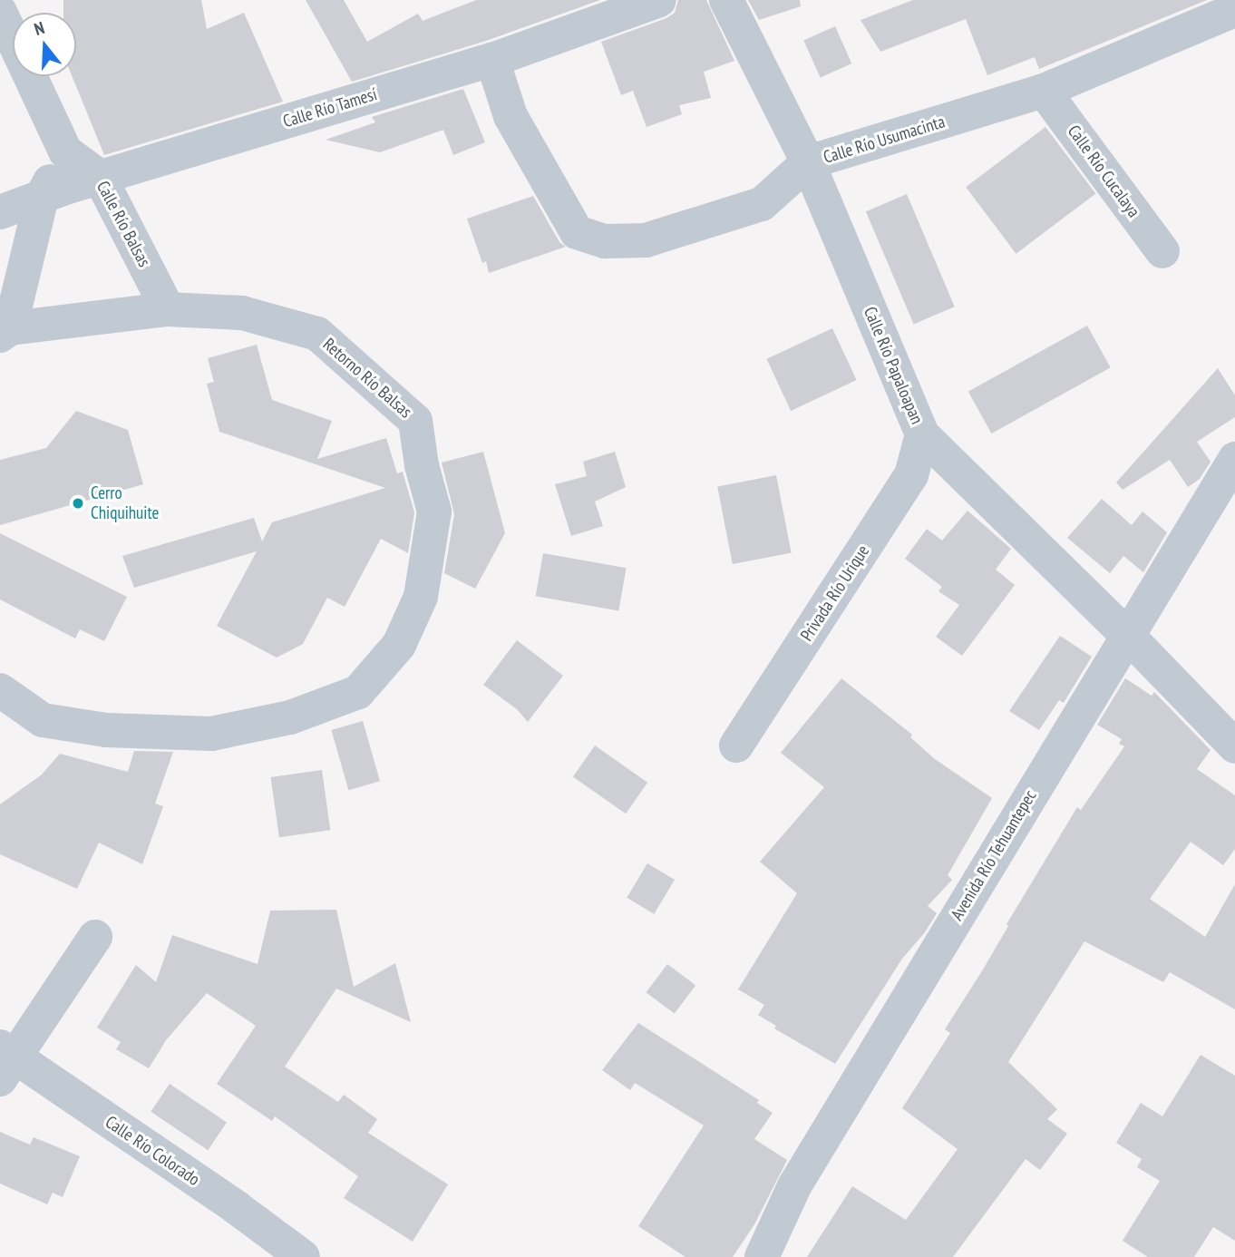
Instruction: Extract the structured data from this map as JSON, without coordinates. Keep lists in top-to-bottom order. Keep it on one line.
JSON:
{"streets":{"street":["Calle Río Tamesí","Calle Río Usumacinta","Calle Río Cucalaya","Calle Río Balsas","Calle Río Papaloapan","Retorno Río Balsas","Privada Río Urique","Avenida Río Tehuantepec","Calle Río Colorado"]},"crossings":[["Calle Río Tamesí","Calle Río Usumacinta"],["Calle Río Tamesí","Calle Río Balsas"],["Calle Río Usumacinta","Calle Río Cucalaya"],["Calle Río Usumacinta","Calle Río Papaloapan"],["Calle Río Balsas","Retorno Río Balsas"],["Calle Río Papaloapan","Privada Río Urique"],["Calle Río Papaloapan","Avenida Río Tehuantepec"]],"places":["Cerro Chiquihuite"],"north":"top"}
